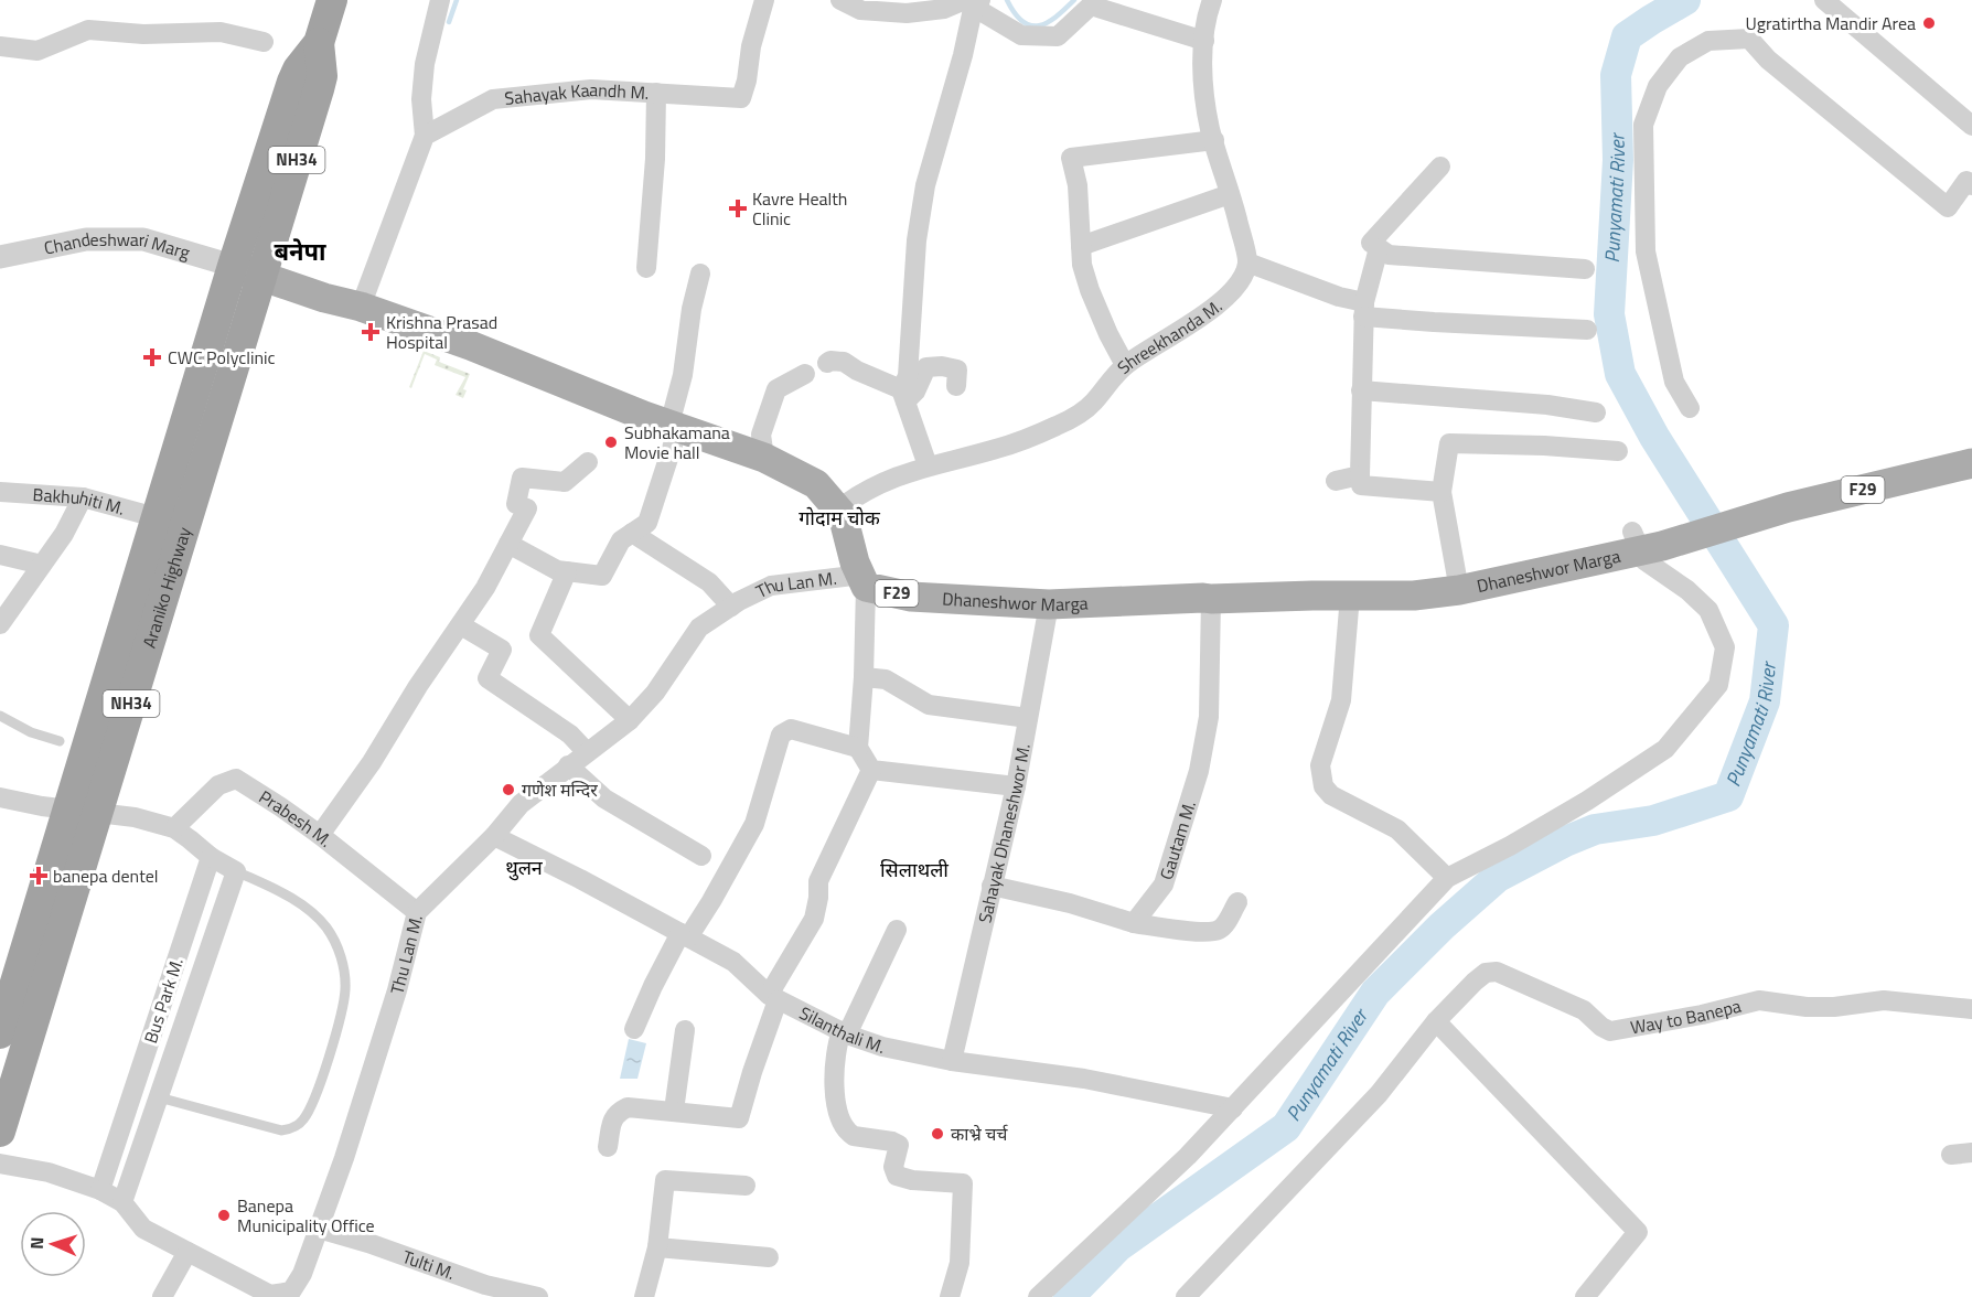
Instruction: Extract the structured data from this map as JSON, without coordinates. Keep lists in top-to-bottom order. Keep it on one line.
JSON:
{"streets":{"highway":["NH34","Araniko Highway"],"main road":["F29","Dhaneshwor Marga"],"street":["Sahayak Kaandh M.","Chandeshwari Marg","Shreekhanda M.","Bakhuhiti M.","Thu Lan M.","Prabesh M.","Sahayak Dhaneshwor M.","Gautam M.","Bus Park M.","Way to Banepa","Silanthali M.","Tulti M."]},"crossings":[["Chandeshwari Marg","F29"],["Chandeshwari Marg","Araniko Highway"],["Shreekhanda M.","F29"],["F29","Dhaneshwor Marga"],["F29","Thu Lan M."],["F29","Araniko Highway"],["Bakhuhiti M.","Araniko Highway"],["Dhaneshwor Marga","Thu Lan M."],["Dhaneshwor Marga","Sahayak Dhaneshwor M."],["Dhaneshwor Marga","Gautam M."],["Thu Lan M.","Prabesh M."],["Thu Lan M.","Bus Park M."],["Thu Lan M.","Silanthali M."],["Thu Lan M.","Tulti M."],["Sahayak Dhaneshwor M.","Silanthali M."]],"districts":["बनेपा","गाेदाम चाेक","थुलन","सिलाथली"],"water":["Punyamati River"],"places":{"other":["Ugratirtha Mandir Area","Subhakamana Movie hall","गणेश मन्दिर","काभ्रे चर्च","Banepa Municipality Office"],"health":["Kavre Health Clinic","Krishna Prasad Hospital","CWC Polyclinic","banepa dentel"]},"north":"left"}
